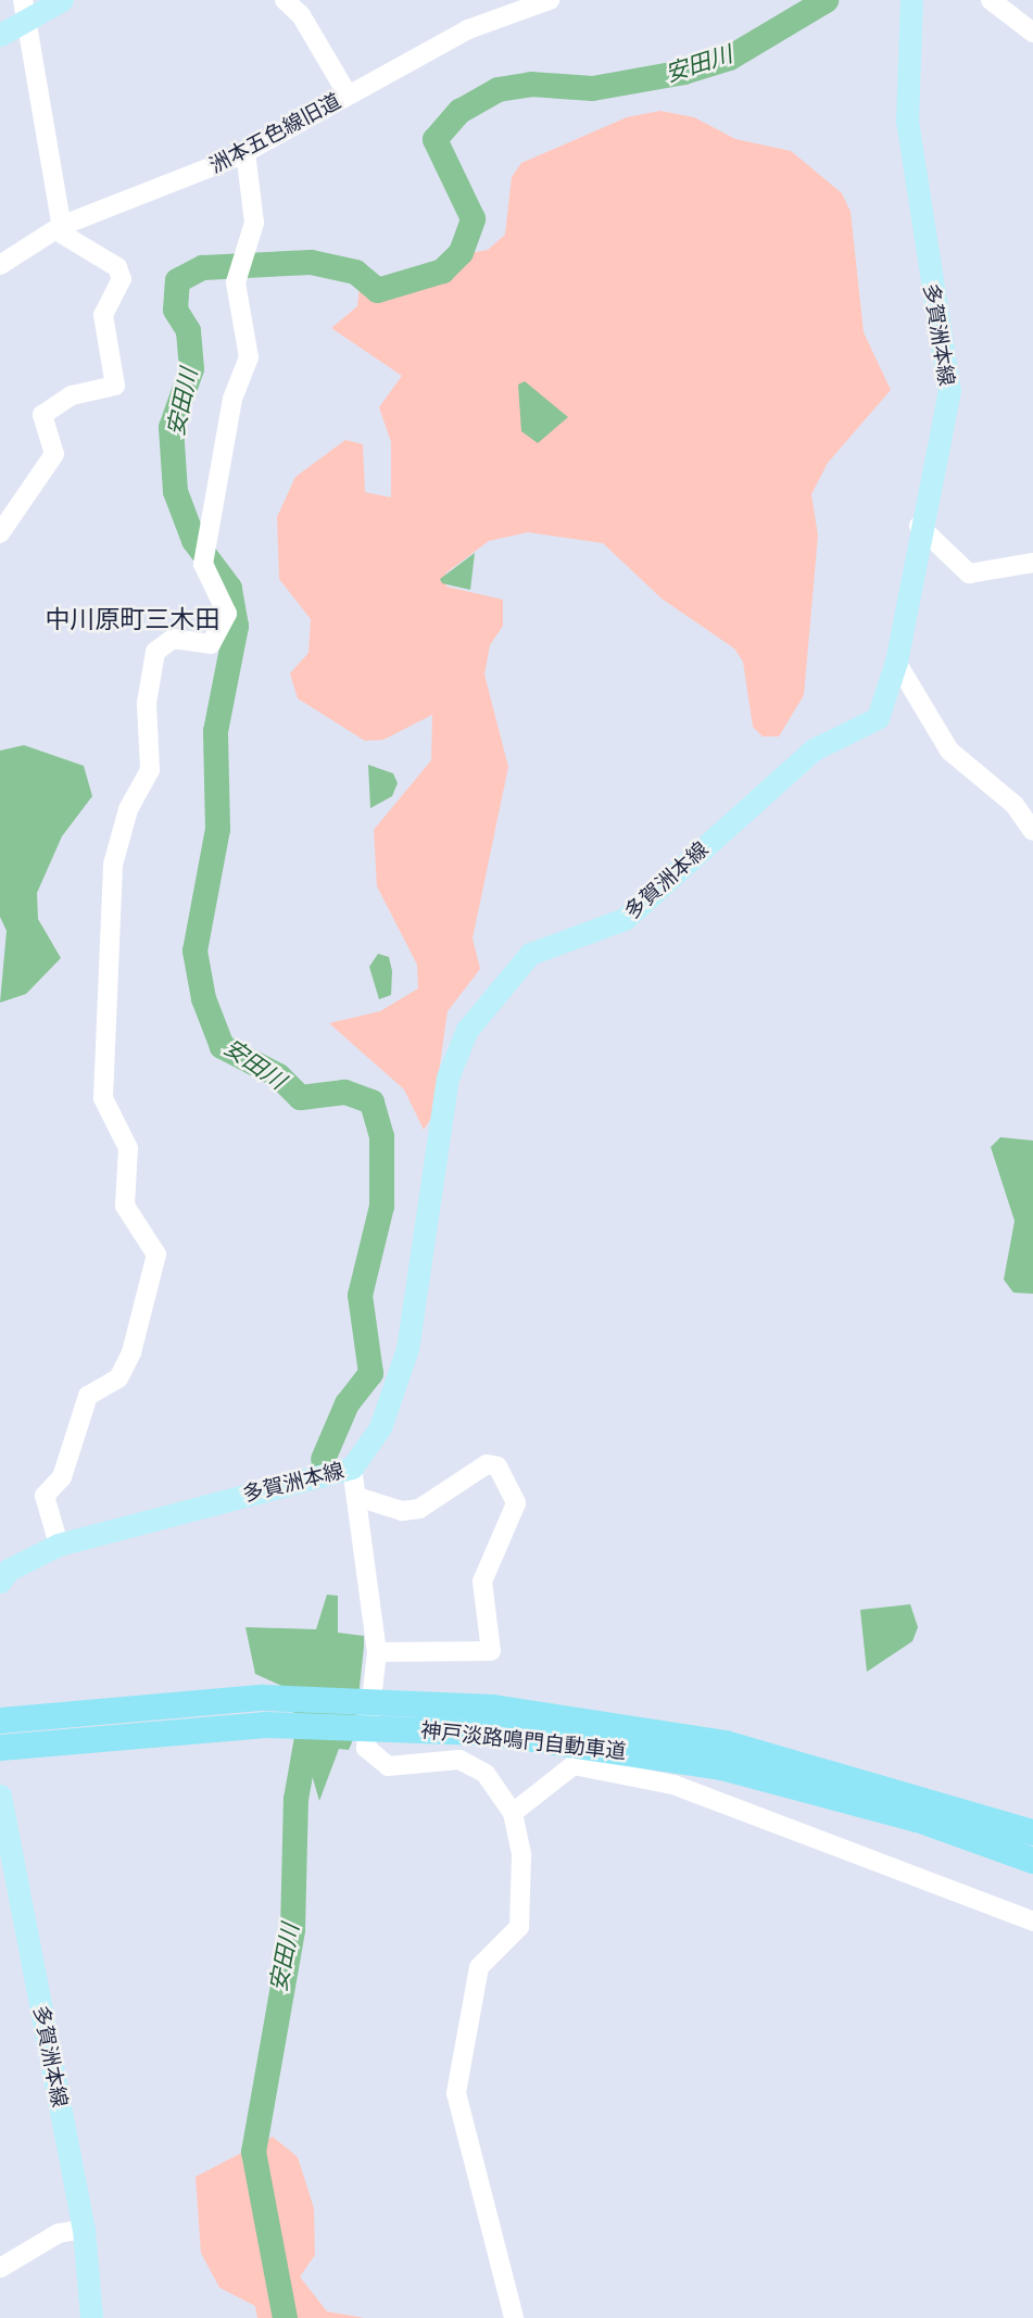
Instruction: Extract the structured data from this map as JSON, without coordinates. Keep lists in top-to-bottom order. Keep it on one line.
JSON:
{"streets":{"highway":["神戸淡路鳴門自動車道"],"main road":["多賀洲本線"],"street":["洲本五色線旧道"]},"districts":["中川原町三木田"],"water":["安田川"]}
